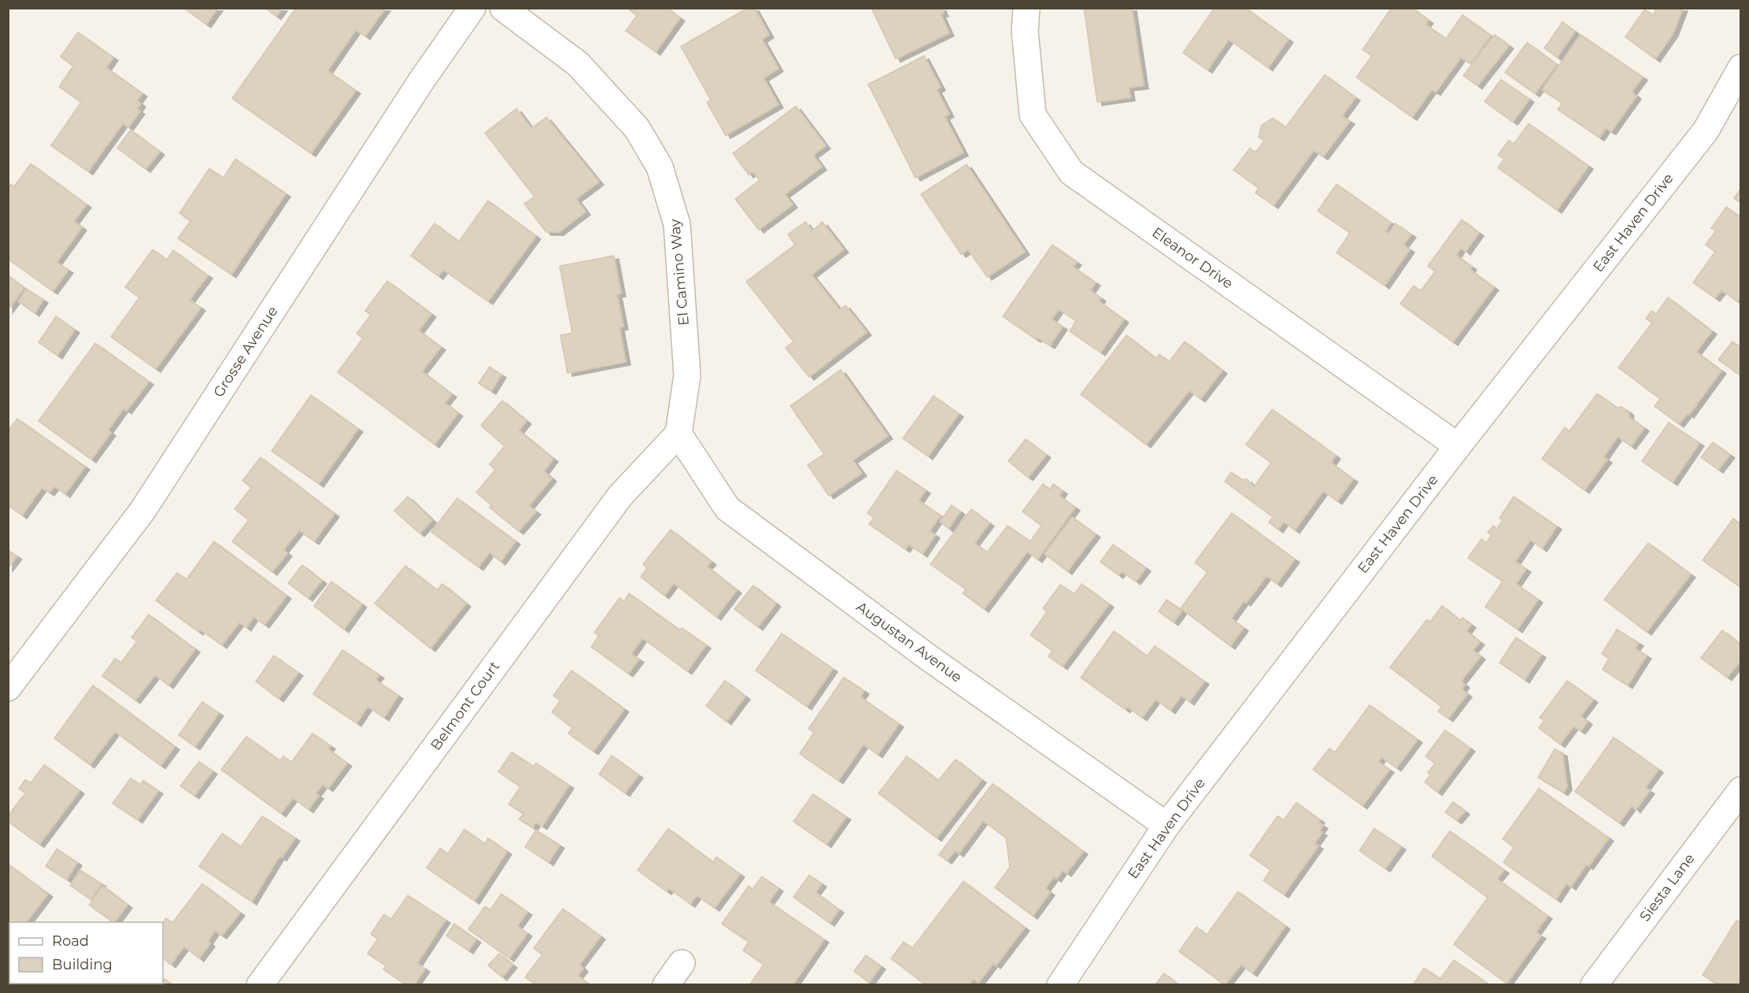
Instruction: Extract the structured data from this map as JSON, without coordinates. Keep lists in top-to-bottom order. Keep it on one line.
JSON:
{"streets":{"street":["East Haven Drive","Eleanor Drive","El Camino Way","Grosse Avenue","Augustan Avenue","Belmont Court","Siesta Lane"]},"crossings":[["East Haven Drive","Eleanor Drive"],["East Haven Drive","Augustan Avenue"],["El Camino Way","Augustan Avenue"],["El Camino Way","Belmont Court"],["Augustan Avenue","Belmont Court"]],"legend":["Road","Building"]}
